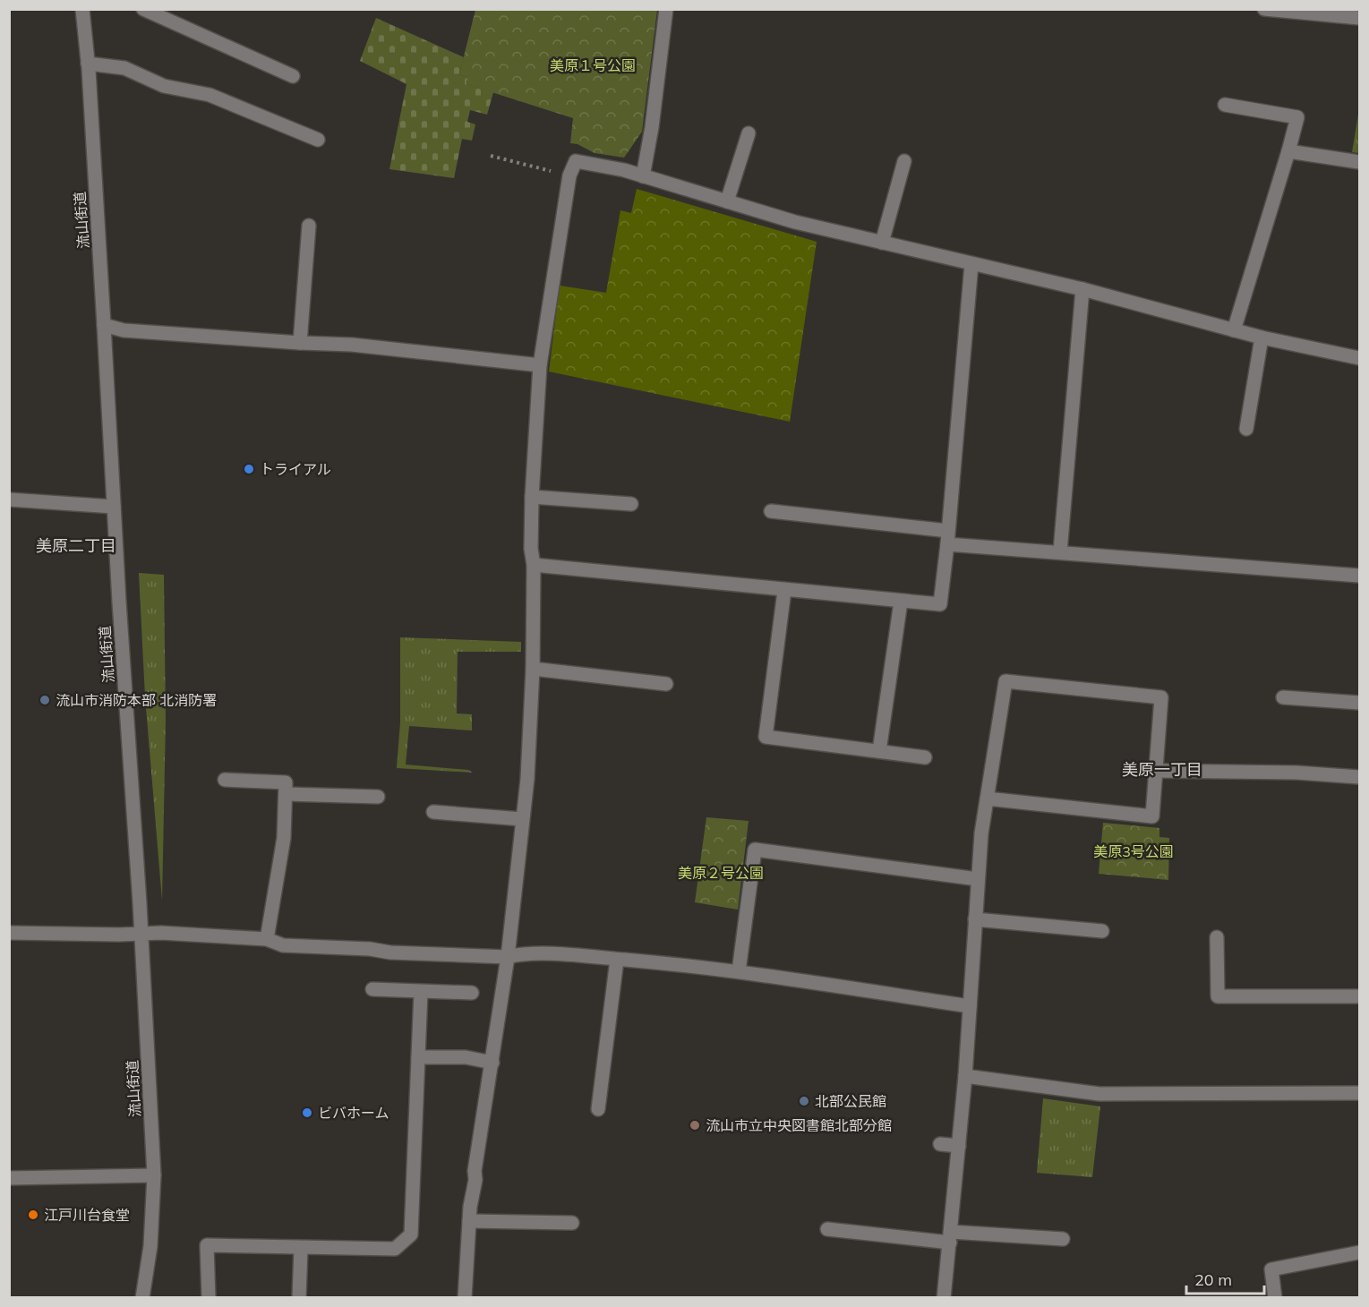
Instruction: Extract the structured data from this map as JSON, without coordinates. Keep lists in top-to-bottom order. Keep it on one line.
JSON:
{"streets":{"street":["流山街道"]},"districts":["美原二丁目","美原一丁目"],"parks":["美原１号公園","美原3号公園","美原２号公園"],"places":["トライアル","流山市消防本部 北消防署","北部公民館","ビバホーム","流山市立中央図書館北部分館","江戸川台食堂"],"scale_bar":"20 m"}
